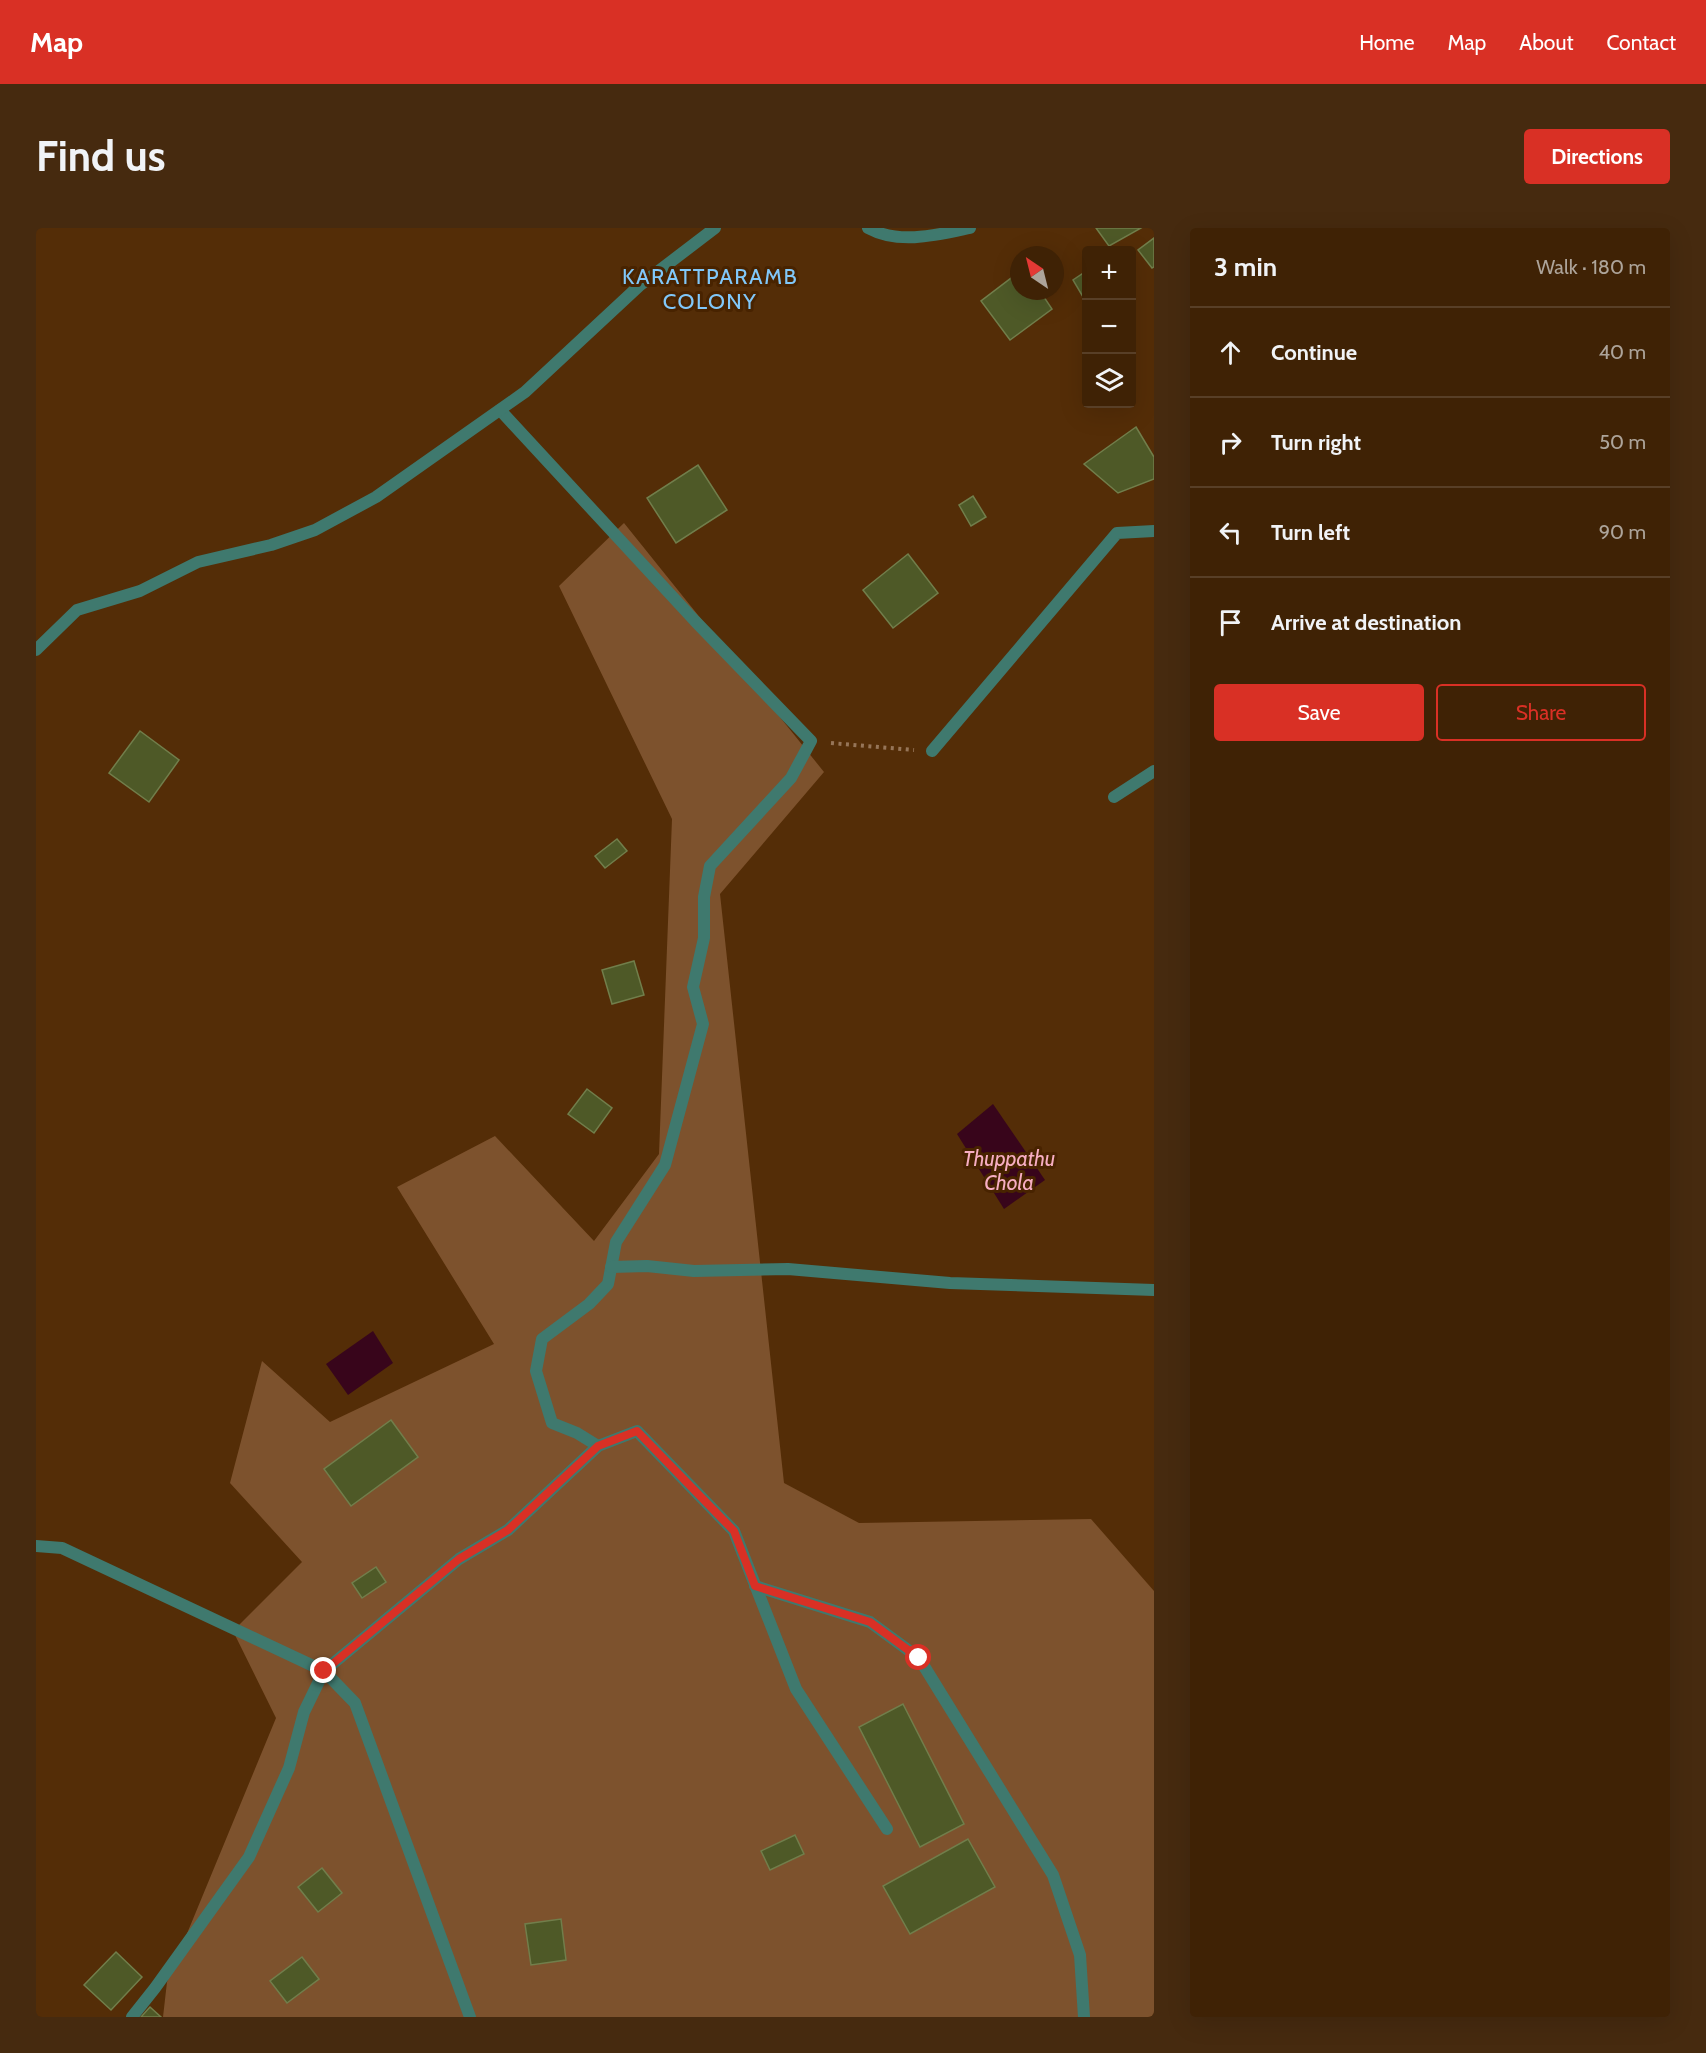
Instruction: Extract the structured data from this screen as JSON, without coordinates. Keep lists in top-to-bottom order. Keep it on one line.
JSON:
{"districts":["KARATTPARAMB COLONY"],"water":["Thuppathu Chola"],"north":"top left","page":{"header":"Map","nav":["Home","Map","About","Contact"],"buttons":["Directions",["Save","Share"]],"title":"Find us","heading":["3 min","Walk · 180 m"],"map_buttons":["+","−"],"list":[["Continue","40 m"],["Turn right","50 m"],["Turn left","90 m"],"Arrive at destination"]}}
